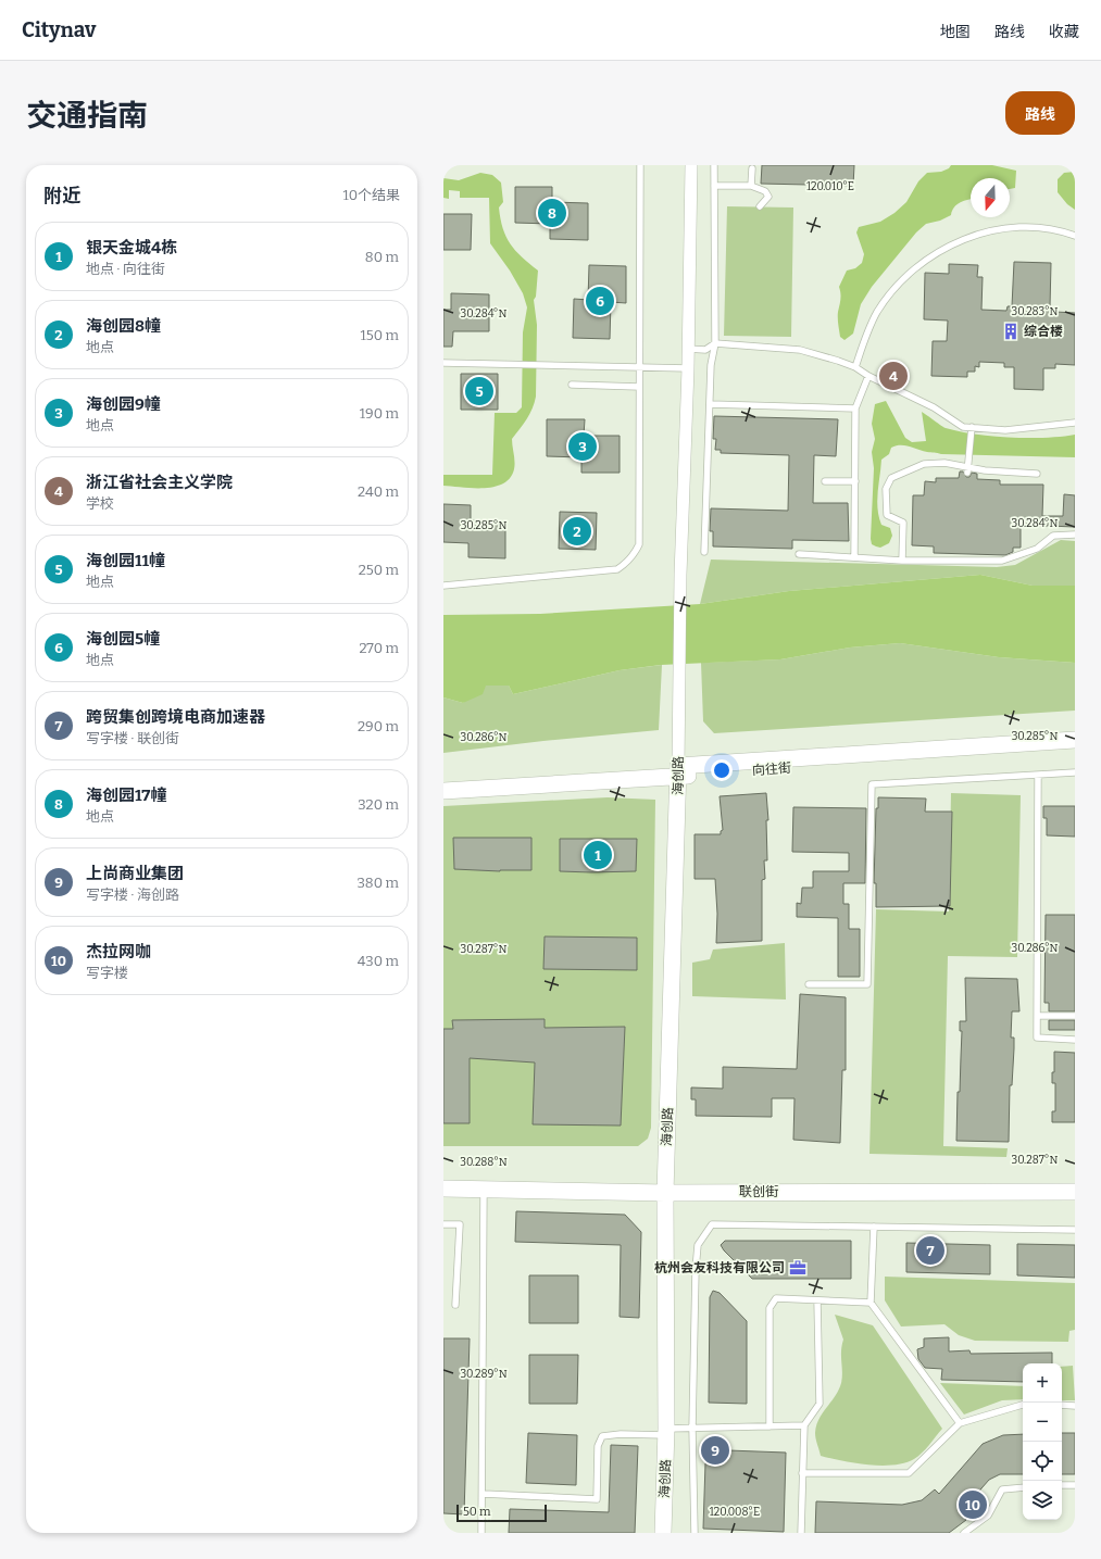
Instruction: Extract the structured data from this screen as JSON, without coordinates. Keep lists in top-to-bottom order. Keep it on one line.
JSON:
{"streets":{"street":["向往街","海创路","联创街"]},"crossings":[["向往街","海创路"],["海创路","联创街"]],"places":{"building":["综合楼"],"office":["杭州会友科技有限公司"]},"scale_bar":"50 m","north":"bottom","page":{"header":"Citynav","nav":["地图","路线","收藏"],"title":"交通指南","buttons":"路线","heading":["附近","10个结果"],"pins":["8","6","4","5","3","2","1","7","9","10"],"list":[{"mark":"1","name":"银天金城4栋","note":"地点 · 向往街","value":"80 m"},{"mark":"2","name":"海创园8幢","note":"地点","value":"150 m"},{"mark":"3","name":"海创园9幢","note":"地点","value":"190 m"},{"mark":"4","name":"浙江省社会主义学院","note":"学校","value":"240 m"},{"mark":"5","name":"海创园11幢","note":"地点","value":"250 m"},{"mark":"6","name":"海创园5幢","note":"地点","value":"270 m"},{"mark":"7","name":"跨贸集创跨境电商加速器","note":"写字楼 · 联创街","value":"290 m"},{"mark":"8","name":"海创园17幢","note":"地点","value":"320 m"},{"mark":"9","name":"上尚商业集团","note":"写字楼 · 海创路","value":"380 m"},{"mark":"10","name":"杰拉网咖","note":"写字楼","value":"430 m"}],"map_buttons":["+","−"],"scale":"50 m"},"coordinates":["120.010°E","30.283°N","30.284°N","30.285°N","30.286°N","30.287°N","30.288°N","30.289°N","120.008°E"]}
